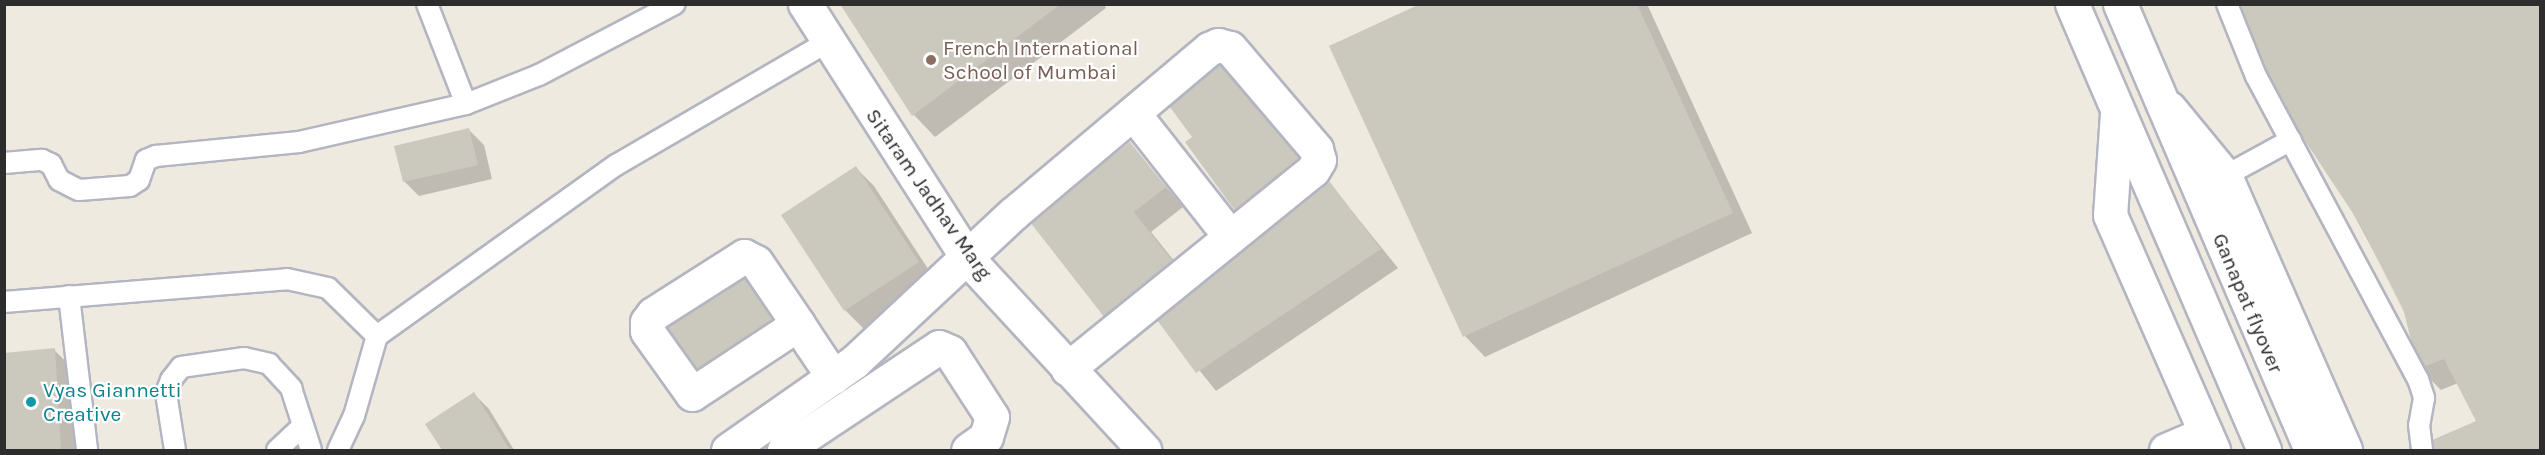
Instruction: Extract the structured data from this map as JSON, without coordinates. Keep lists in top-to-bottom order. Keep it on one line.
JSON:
{"streets":{"street":["Sitaram Jadhav Marg","Ganapat flyover"]},"places":["French International School of Mumbai","Vyas Giannetti Creative"]}
